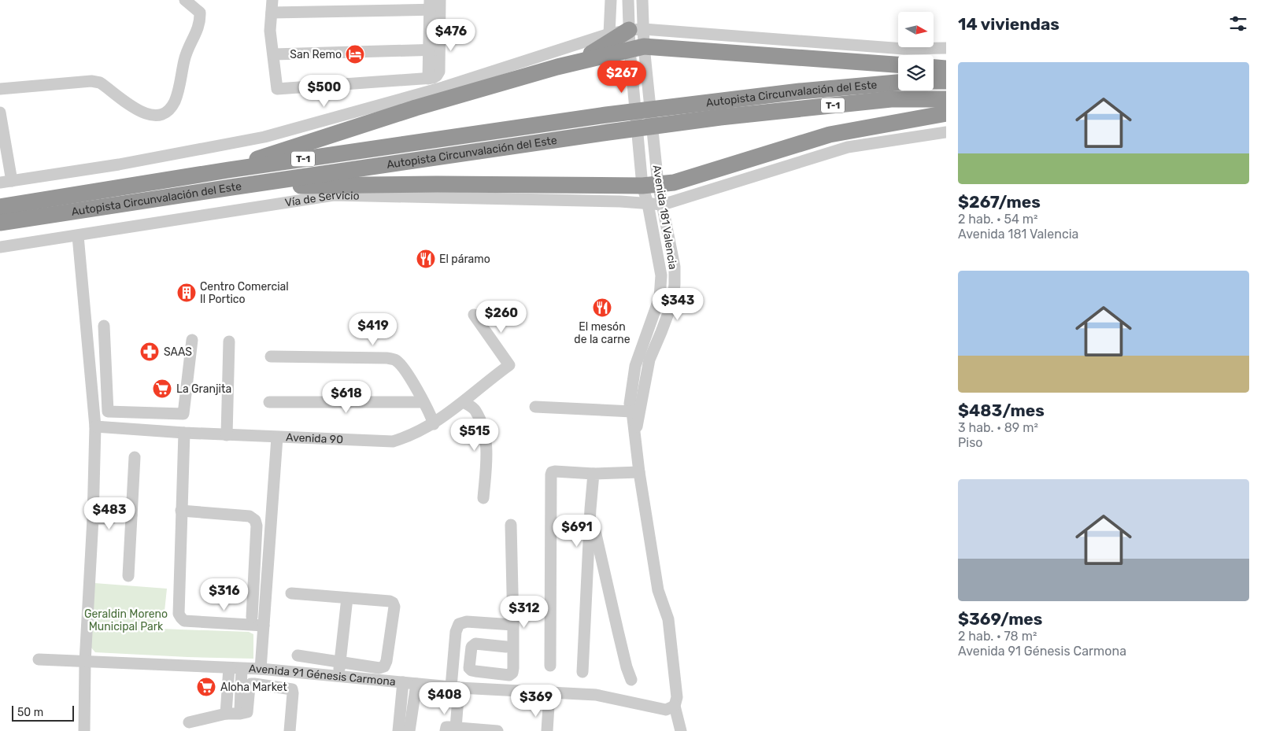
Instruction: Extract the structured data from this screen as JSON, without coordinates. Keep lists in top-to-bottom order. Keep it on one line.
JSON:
{"streets":{"highway":["Autopista Circunvalación del Este","T-1"],"street":["Vía de Servicio","Avenida 181 Valencia","Avenida 90","Avenida 91 Génesis Carmona"]},"crossings":[["Vía de Servicio","Avenida 181 Valencia"]],"parks":["Geraldin Moreno Municipal Park"],"places":{"hotel":["San Remo"],"restaurant":["El páramo","El mesón de la carne"],"building":["Centro Comercial Il Portico"],"pharmacy":["SAAS"],"supermarket":["La Granjita","Aloha Market"]},"scale_bar":"50 m","north":"right","page":{"heading":"14 viviendas","price":["$476","$267","$500","$343","$260","$419","$618","$515","$483","$691","$316","$312","$408","$369"],"list":[{"name":"$267/mes","note":"2 hab. · 54 m² · Avenida 181 Valencia"},{"name":"$483/mes","note":"3 hab. · 89 m² · Piso"},{"name":"$369/mes","note":"2 hab. · 78 m² · Avenida 91 Génesis Carmona"}],"scale":"50 m"}}
